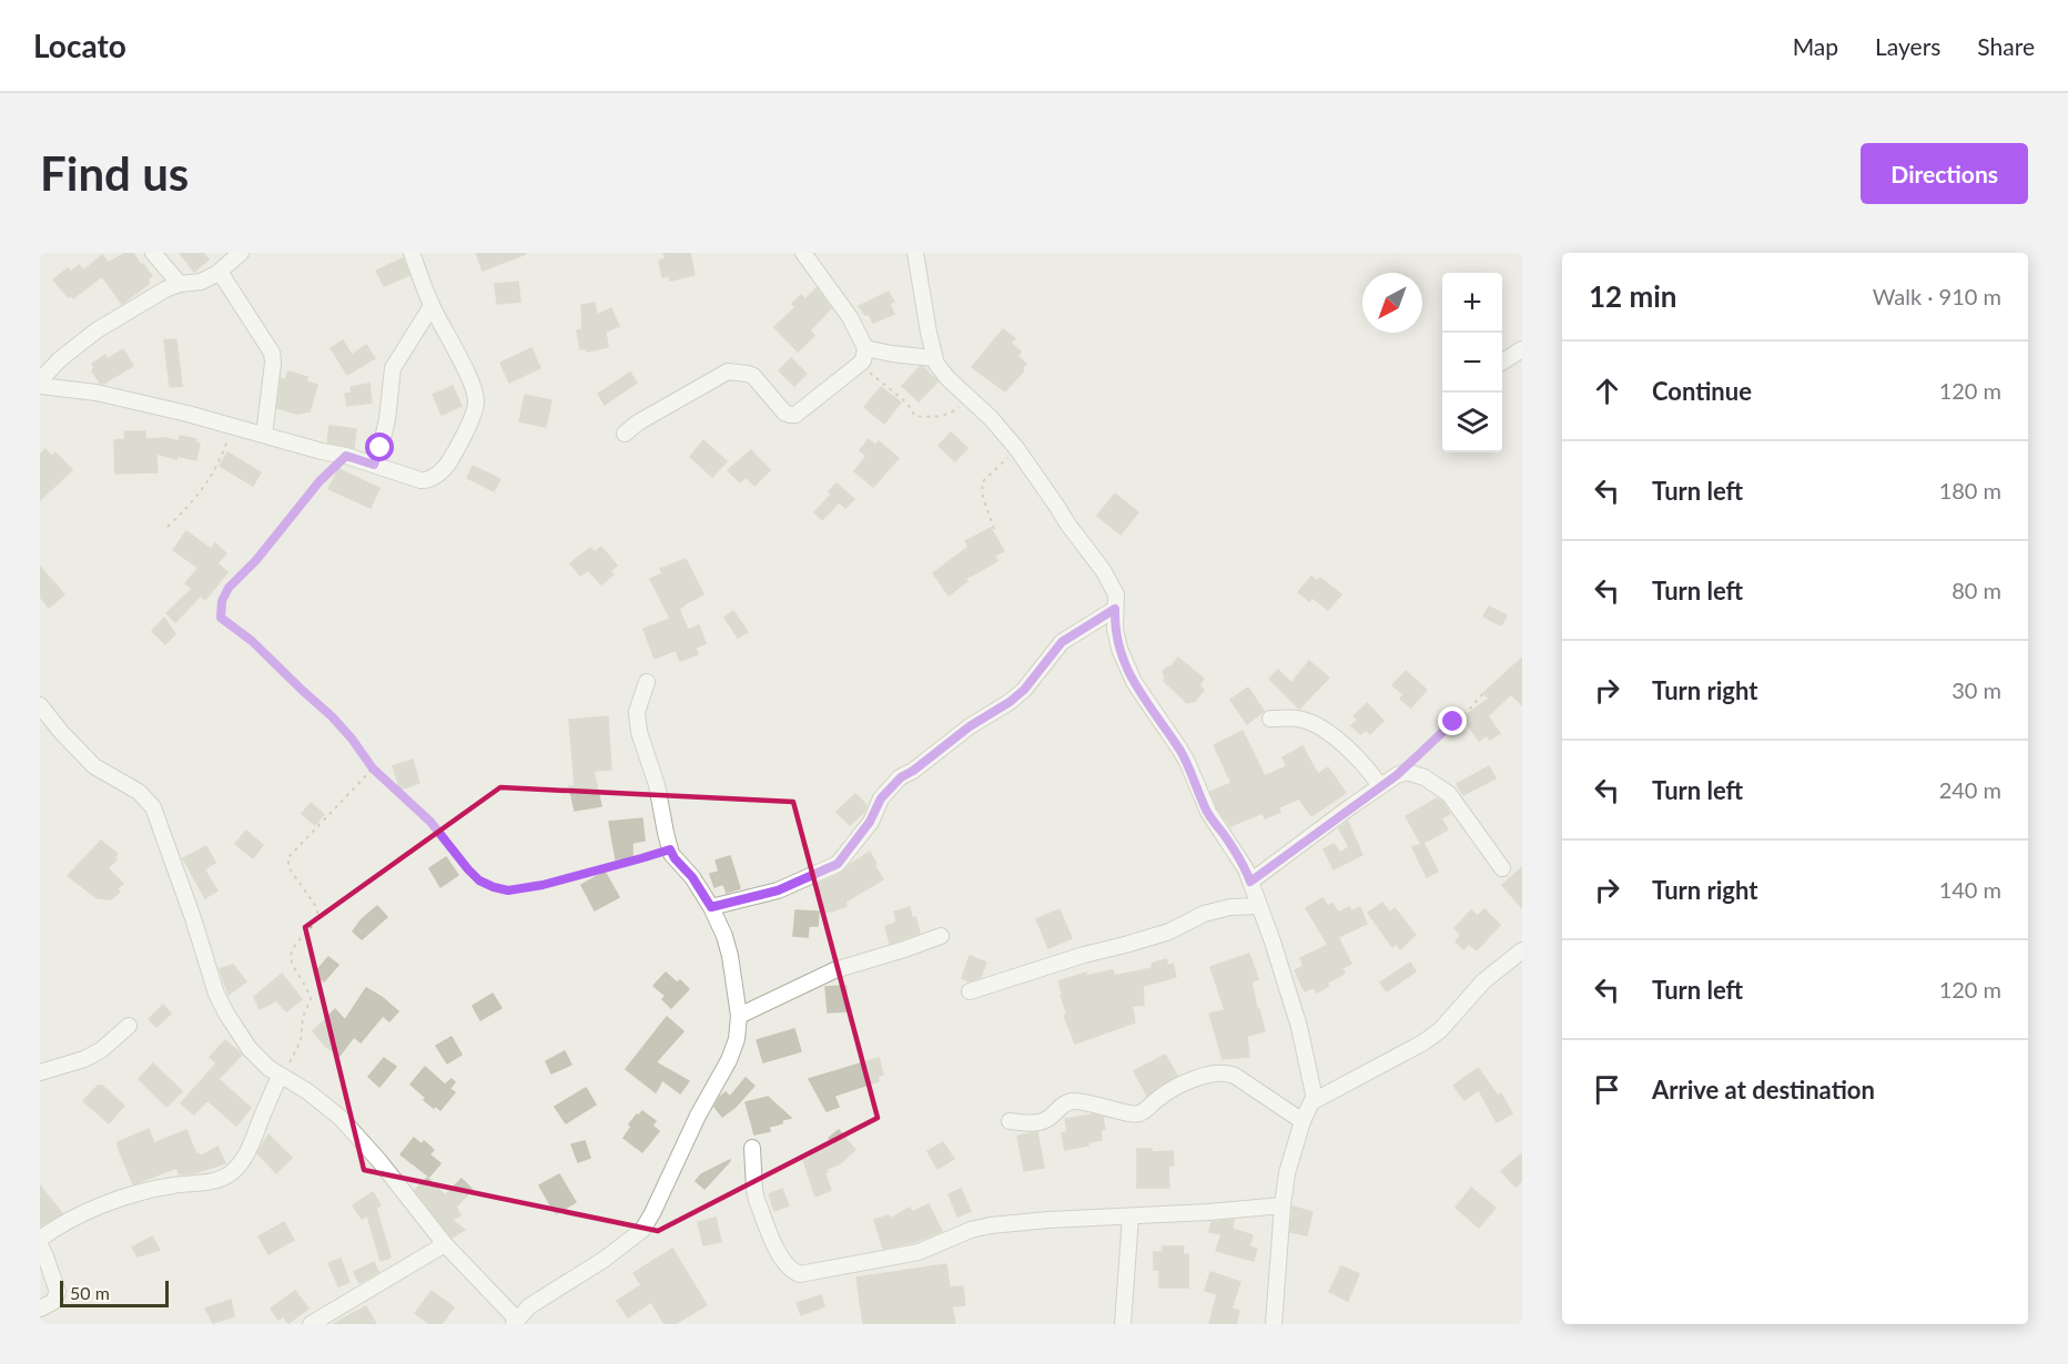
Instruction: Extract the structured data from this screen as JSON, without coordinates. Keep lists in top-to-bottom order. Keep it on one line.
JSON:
{"scale_bar":"50 m","north":"bottom left","page":{"header":"Locato","nav":["Map","Layers","Share"],"buttons":"Directions","title":"Find us","heading":["12 min","Walk · 910 m"],"map_buttons":["+","−"],"list":[["Continue","120 m"],["Turn left","180 m"],["Turn left","80 m"],["Turn right","30 m"],["Turn left","240 m"],["Turn right","140 m"],["Turn left","120 m"],"Arrive at destination"],"scale":"50 m"}}
